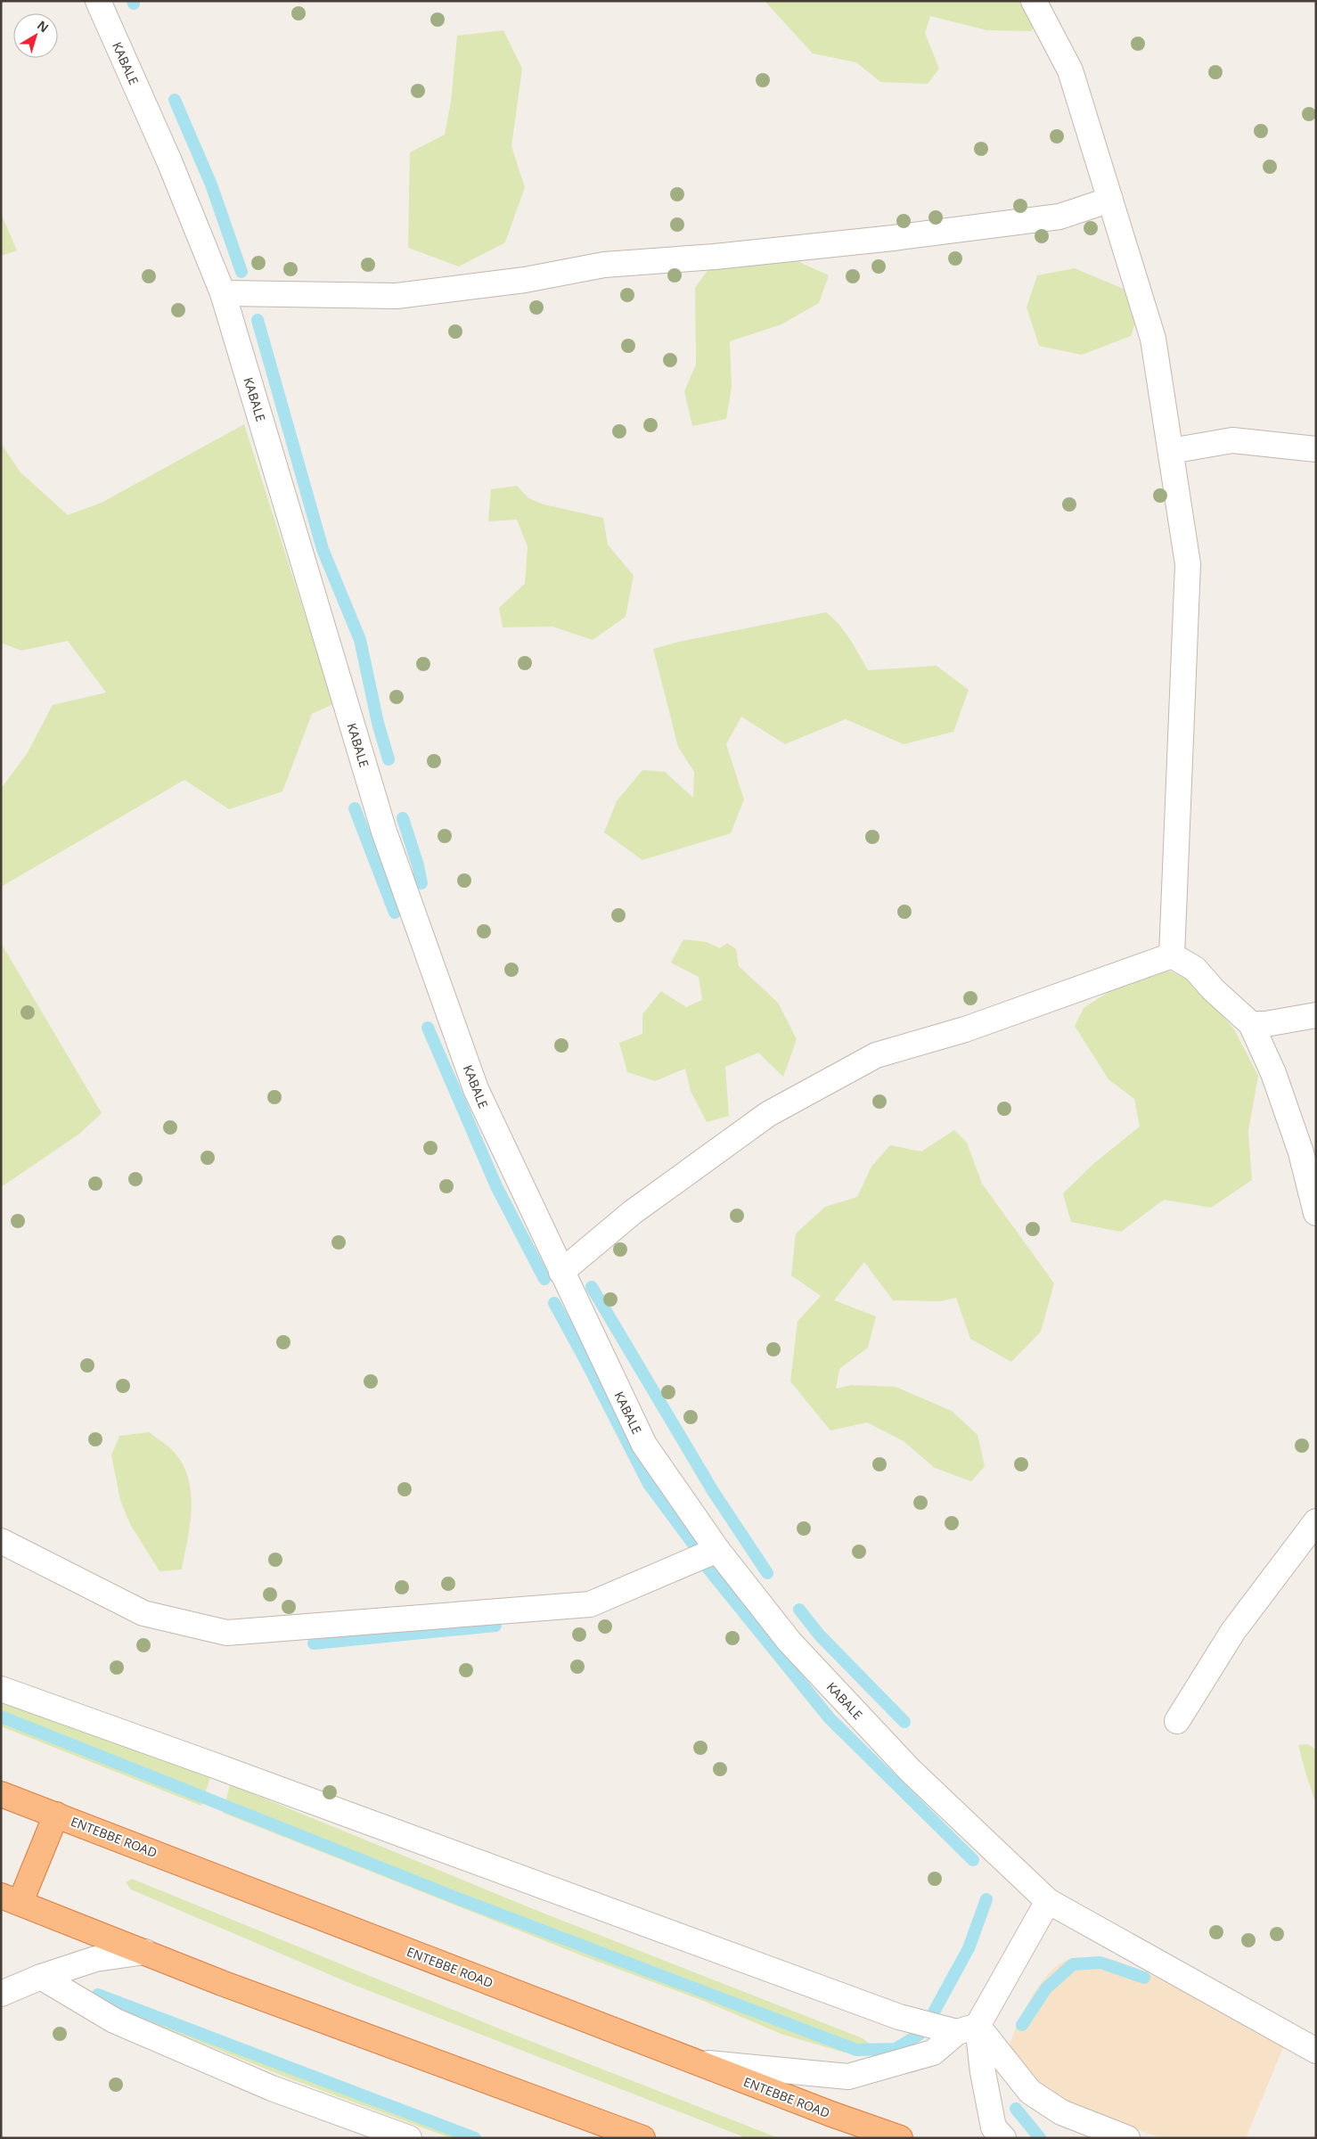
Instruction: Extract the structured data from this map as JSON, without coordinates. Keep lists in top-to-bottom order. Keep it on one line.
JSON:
{"streets":{"highway":["ENTEBBE ROAD"],"street":["KABALE"]},"north":"top right"}
